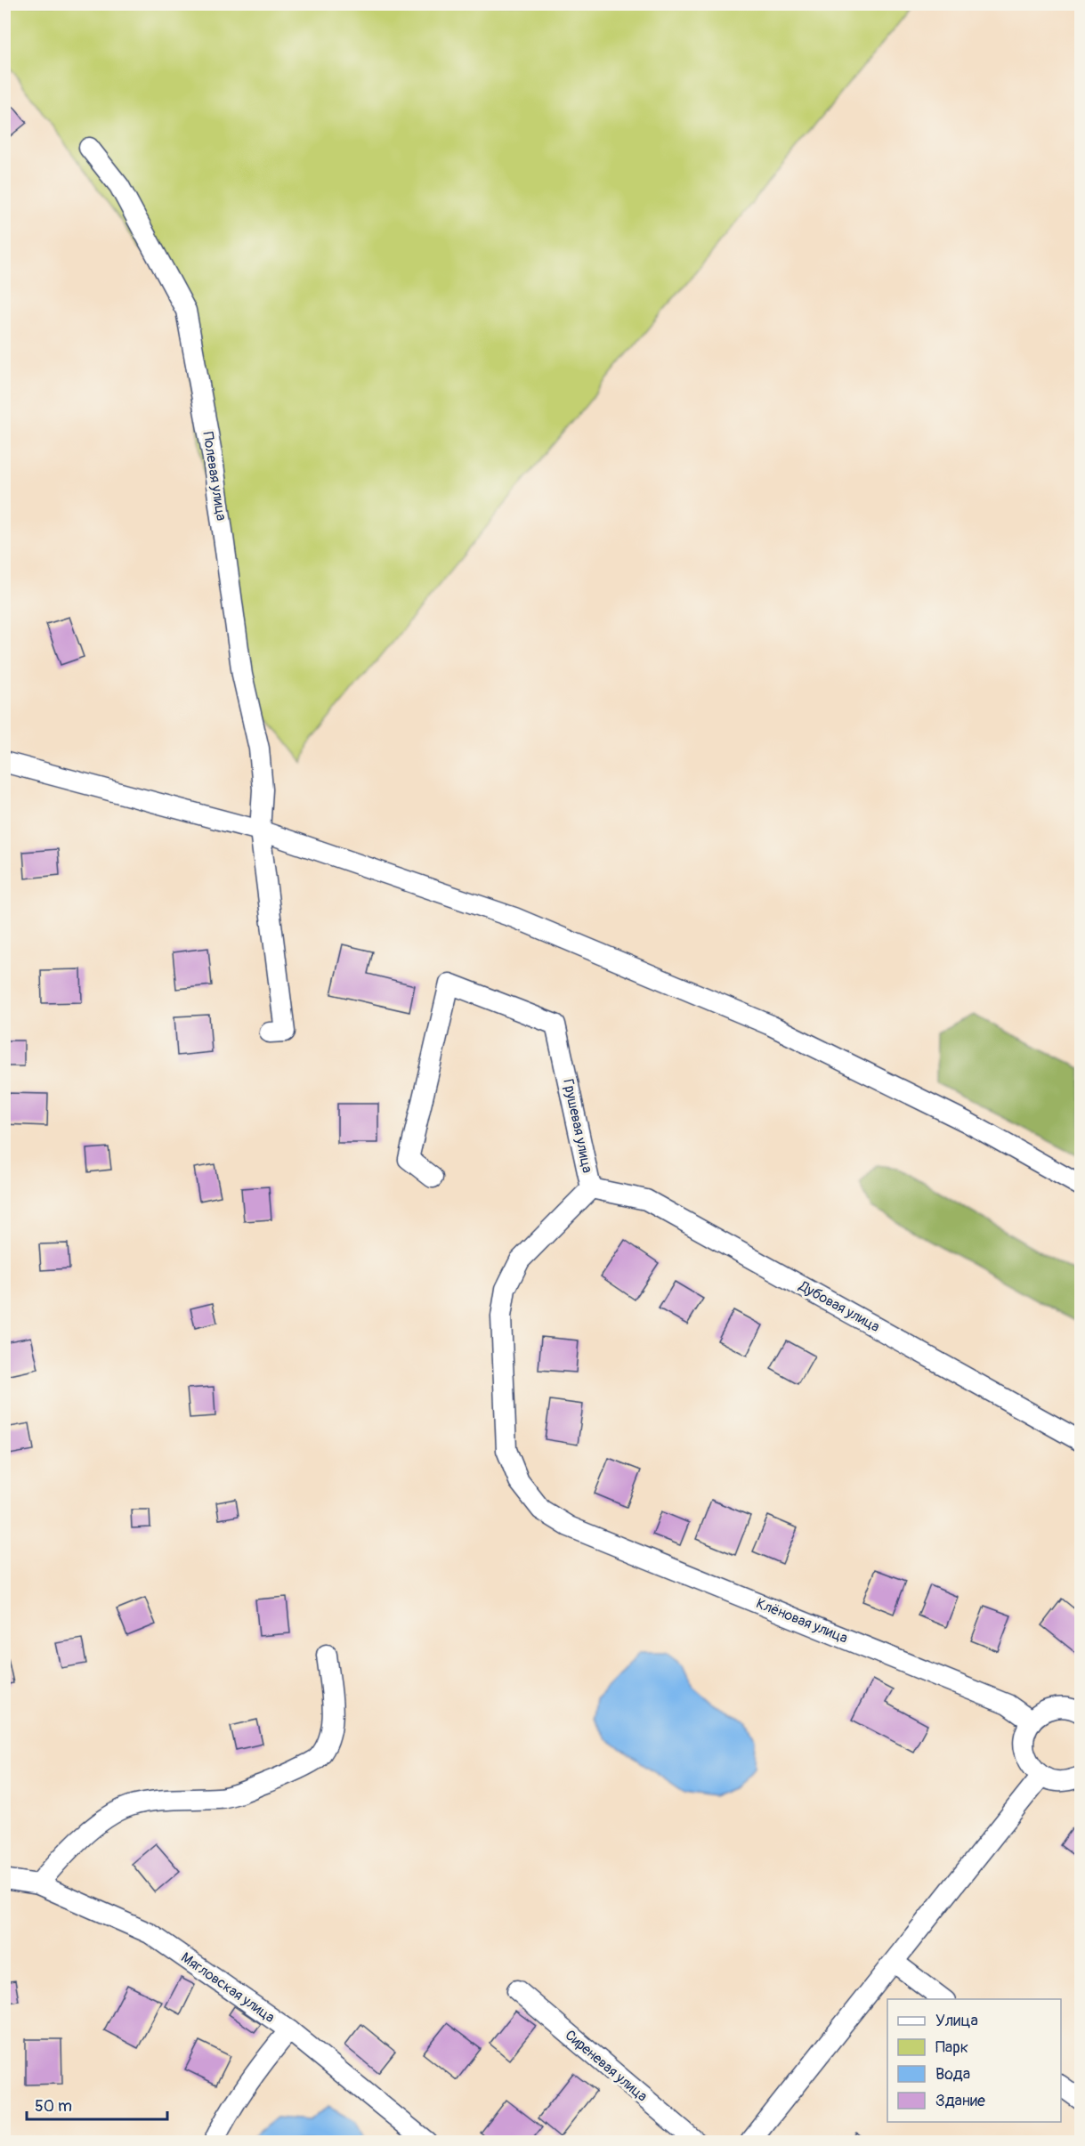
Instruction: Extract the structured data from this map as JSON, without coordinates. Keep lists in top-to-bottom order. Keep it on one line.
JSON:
{"streets":{"street":["Полевая улица","Грушевая улица","Дубовая улица","Клёновая улица","Мягловская улица","Сиреневая улица"]},"crossings":[["Грушевая улица","Дубовая улица"],["Грушевая улица","Клёновая улица"]],"legend":["Улица","Парк","Вода","Здание"],"scale_bar":"50 m"}
